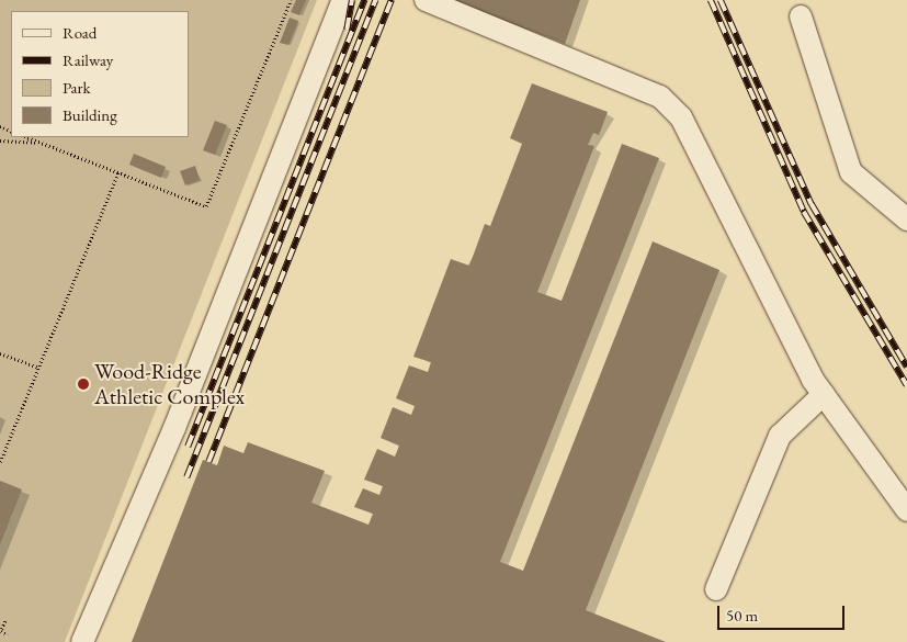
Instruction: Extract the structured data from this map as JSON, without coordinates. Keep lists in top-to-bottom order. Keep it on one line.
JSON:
{"places":["Wood-Ridge Athletic Complex"],"legend":["Road","Railway","Park","Building"],"scale_bar":"50 m"}
